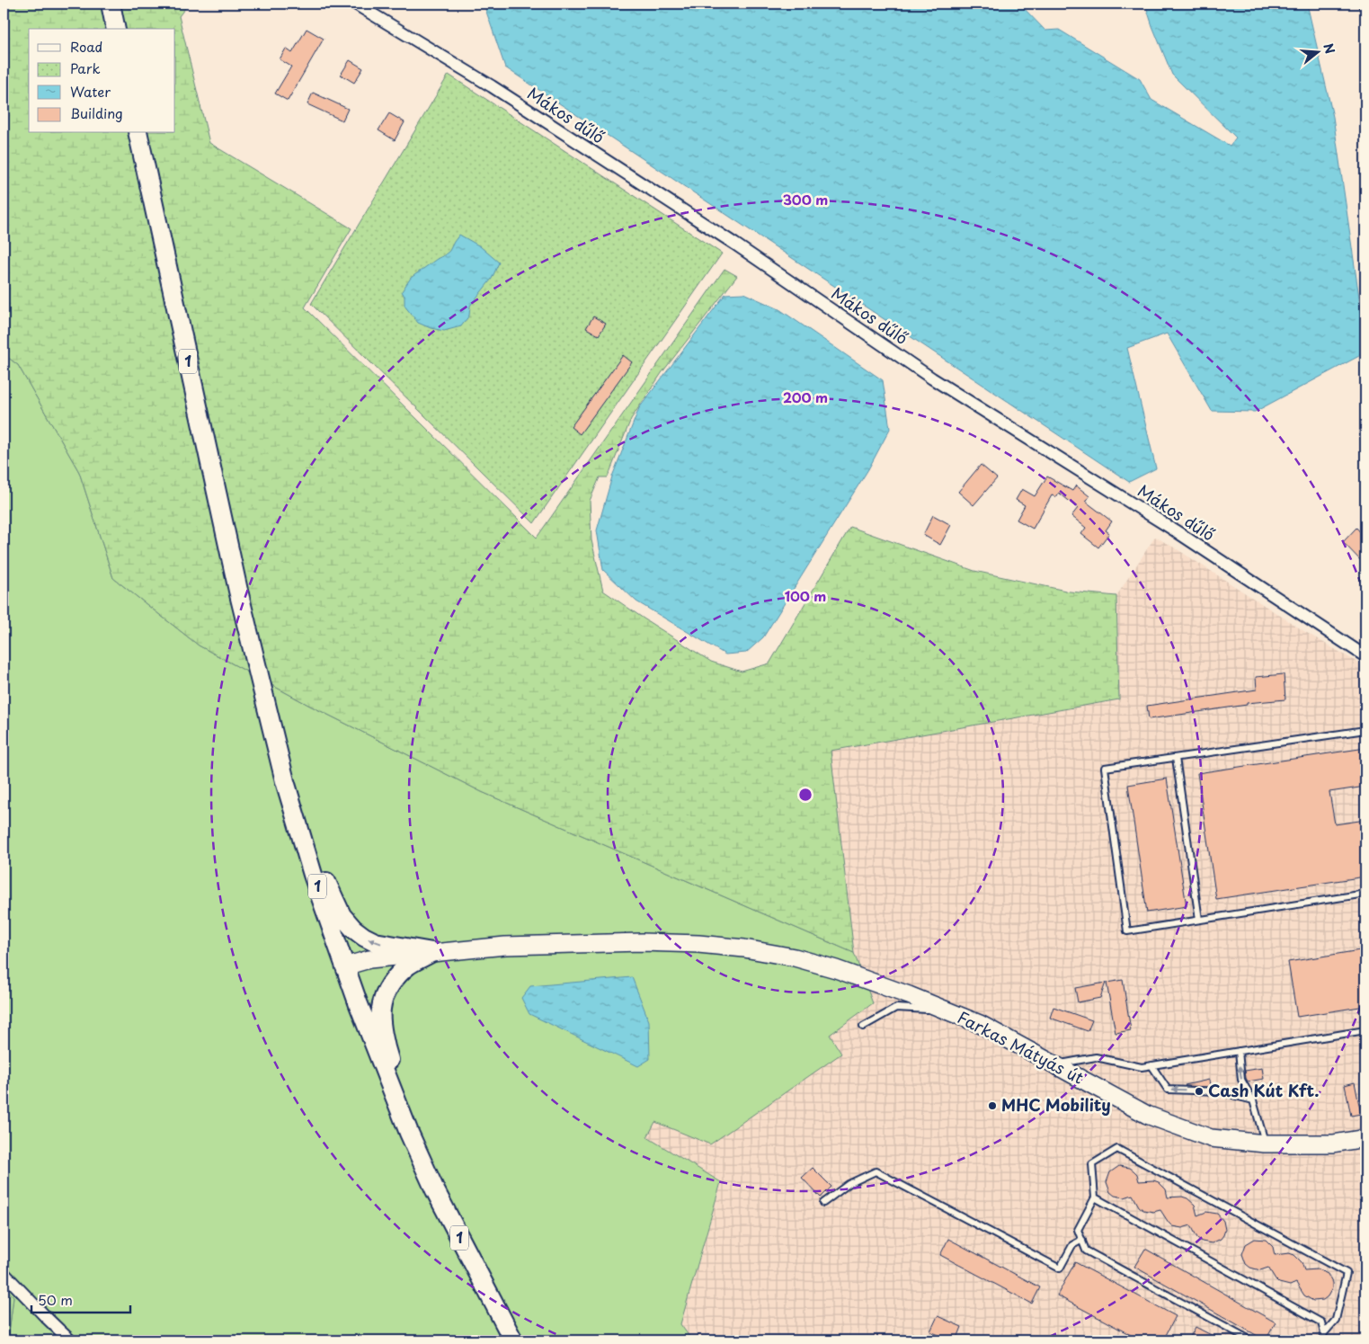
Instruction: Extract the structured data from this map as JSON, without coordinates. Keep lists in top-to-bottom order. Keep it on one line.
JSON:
{"streets":{"main road":["1"],"street":["Mákos dűlő","Farkas Mátyás út"]},"crossings":[["1","Farkas Mátyás út"]],"places":["Cash Kút Kft.","MHC Mobility"],"legend":["Road","Park","Water","Building"],"scale_bar":"50 m","north":"right","rings":["300 m","200 m","100 m"]}
